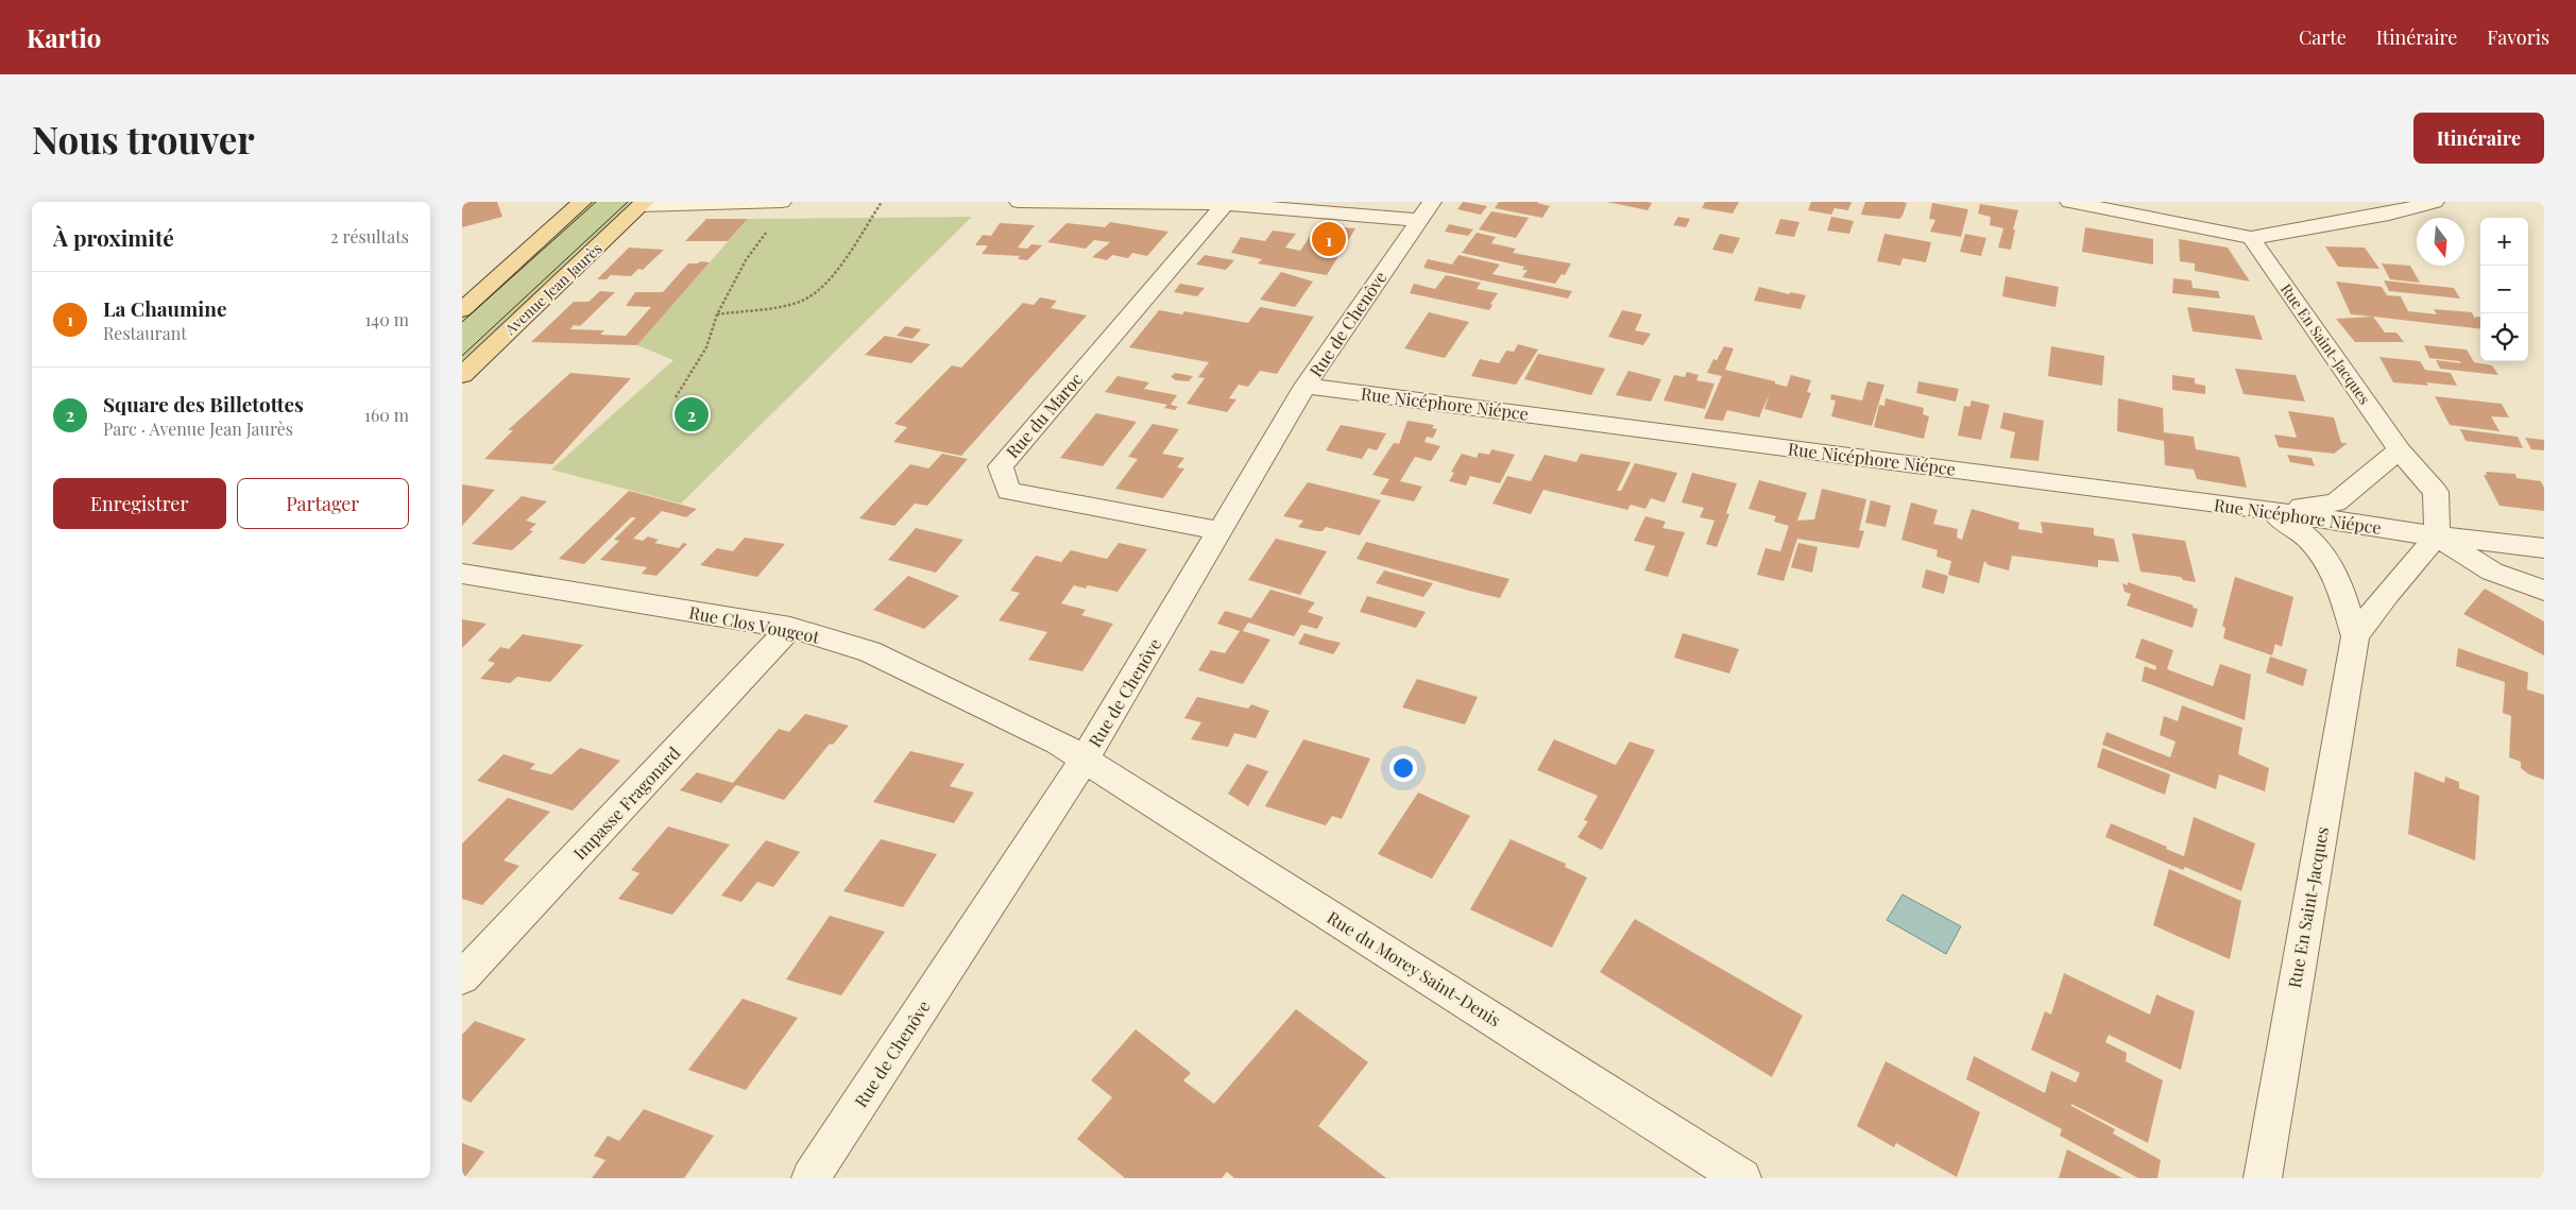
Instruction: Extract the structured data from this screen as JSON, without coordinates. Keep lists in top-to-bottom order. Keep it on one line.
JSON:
{"streets":{"main road":["Avenue Jean Jaurès"],"street":["Rue de Chenôve","Rue En Saint-Jacques","Rue Nicéphore Niépce","Rue du Maroc","Rue Clos Vougeot","Impasse Fragonard","Rue du Morey Saint-Denis"]},"crossings":[["Rue de Chenôve","Rue Nicéphore Niépce"],["Rue de Chenôve","Rue du Maroc"],["Rue de Chenôve","Rue Clos Vougeot"],["Rue de Chenôve","Rue du Morey Saint-Denis"],["Rue En Saint-Jacques","Rue Nicéphore Niépce"],["Rue Clos Vougeot","Impasse Fragonard"],["Rue Clos Vougeot","Rue du Morey Saint-Denis"]],"north":"bottom","page":{"header":"Kartio","nav":["Carte","Itinéraire","Favoris"],"buttons":["Itinéraire",["Enregistrer","Partager"]],"title":"Nous trouver","heading":["À proximité","2 résultats"],"map_buttons":["+","−"],"pins":["1","2"],"list":[{"mark":"1","name":"La Chaumine","note":"Restaurant","value":"140 m"},{"mark":"2","name":"Square des Billetottes","note":"Parc · Avenue Jean Jaurès","value":"160 m"}]}}
